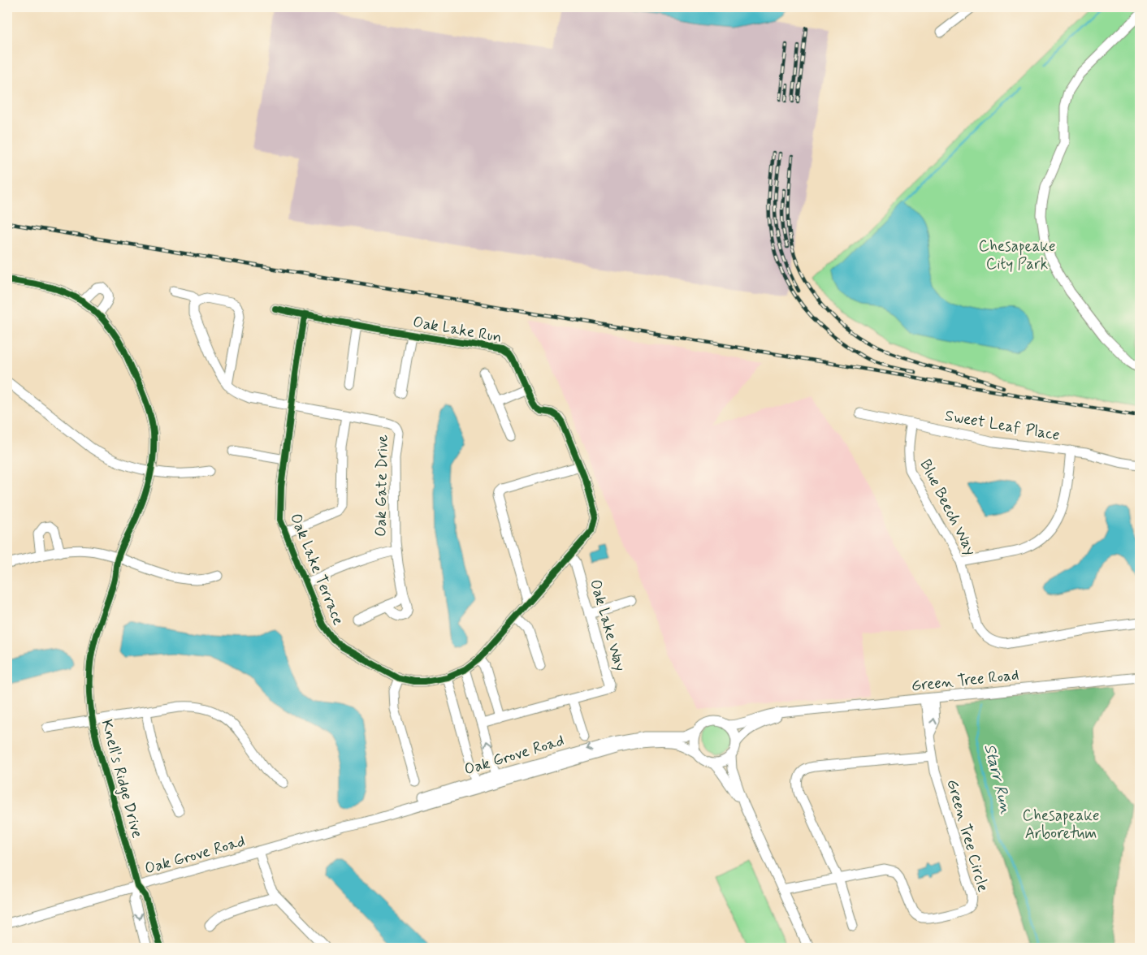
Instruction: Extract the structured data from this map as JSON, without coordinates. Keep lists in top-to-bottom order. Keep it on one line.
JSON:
{"streets":{"street":["Oak Lake Run","Sweet Leaf Place","Oak Gate Drive","Blue Beech Way","Oak Lake Terrace","Oak Lake Way","Green Tree Road","Oak Grove Road","Knell's Ridge Drive","Green Tree Circle"]},"crossings":[["Oak Lake Run","Oak Lake Terrace"],["Oak Lake Run","Oak Lake Way"],["Sweet Leaf Place","Blue Beech Way"],["Oak Gate Drive","Oak Lake Terrace"],["Green Tree Road","Oak Grove Road"],["Green Tree Road","Green Tree Circle"],["Oak Grove Road","Knell's Ridge Drive"]],"water":["Starr Run"],"parks":["Chesapeake City Park","Chesapeake Arboretum"]}
